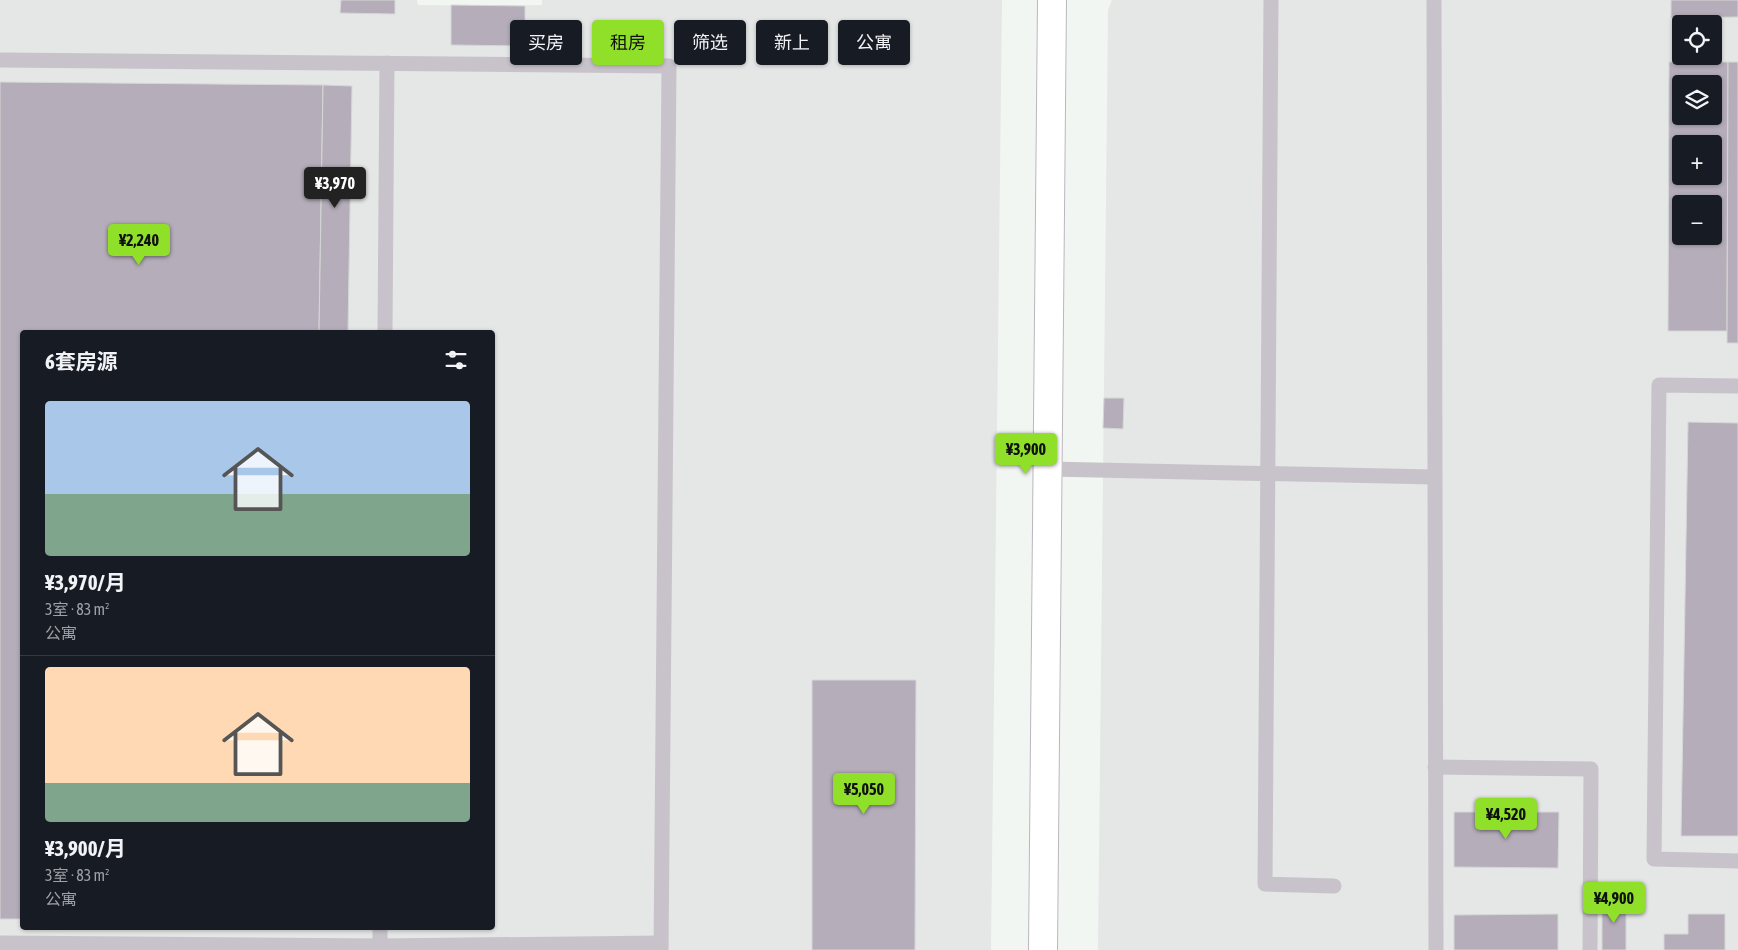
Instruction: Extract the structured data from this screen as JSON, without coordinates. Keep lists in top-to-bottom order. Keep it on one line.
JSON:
{"page":{"map_buttons":["+","−"],"chip":["买房","租房","筛选","新上","公寓"],"price":["¥3,970","¥2,240","¥3,900","¥5,050","¥4,520","¥4,900"],"heading":"6套房源","list":[{"name":"¥3,970/月","note":"3室 · 83 m² · 公寓"},{"name":"¥3,900/月","note":"3室 · 83 m² · 公寓"}]}}
